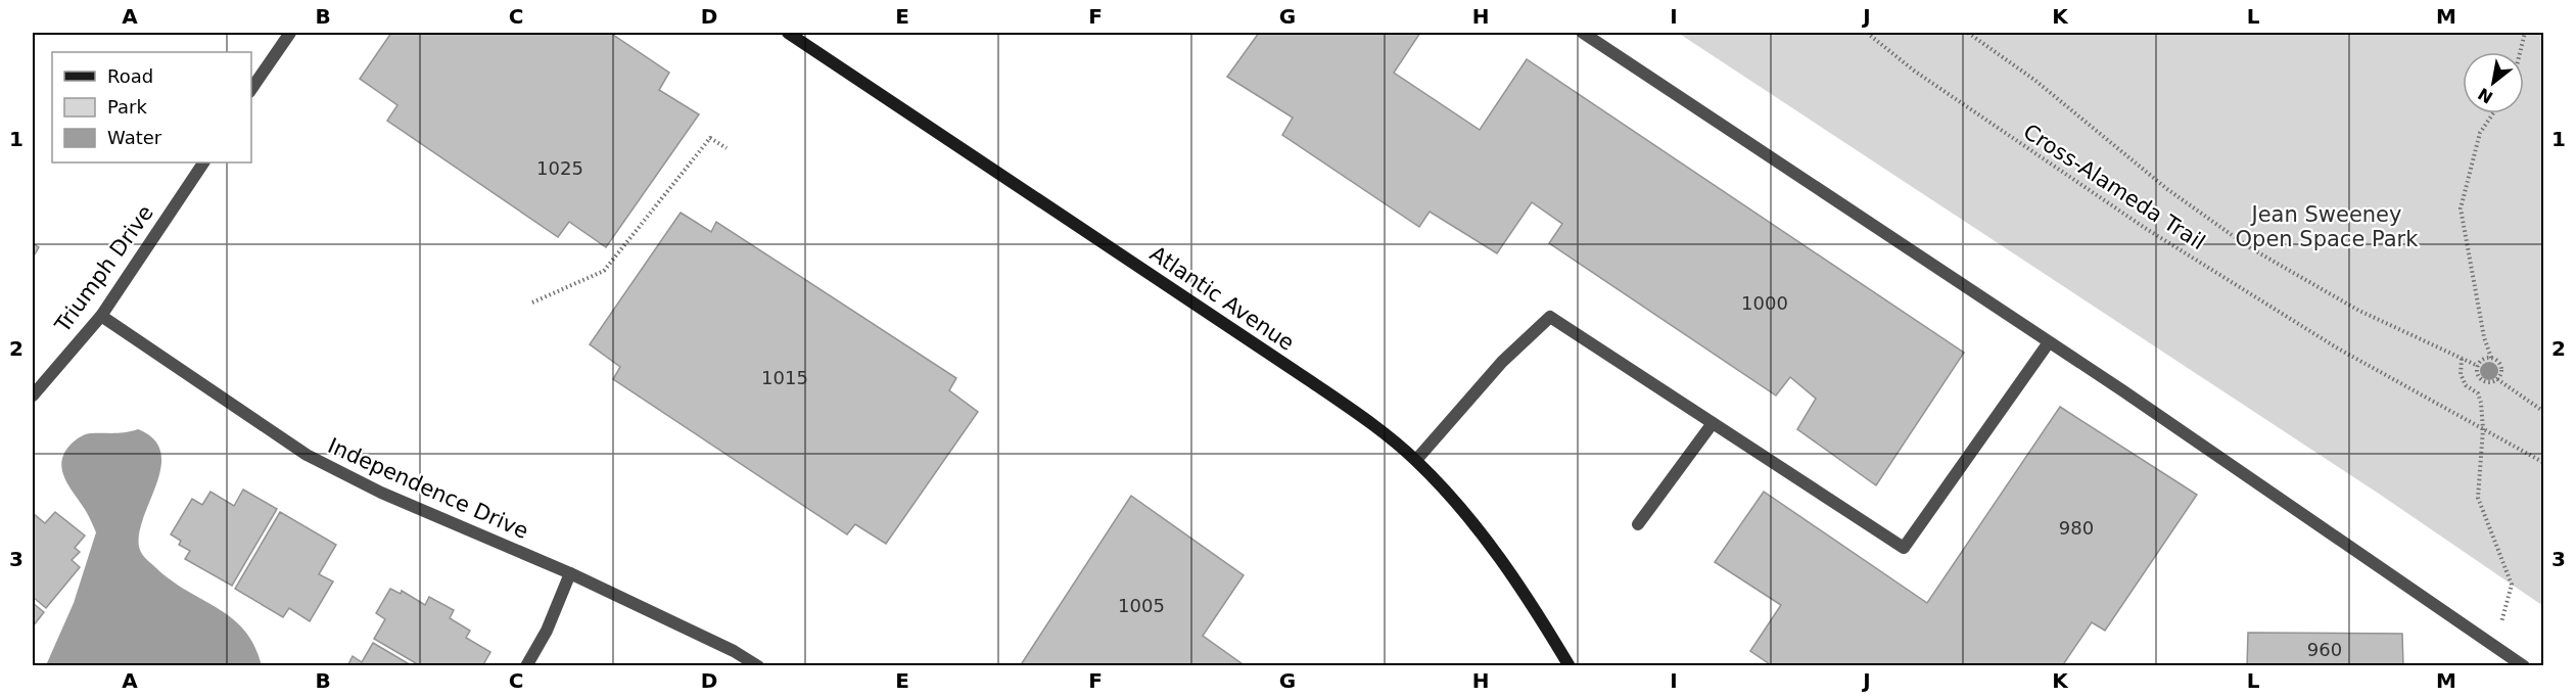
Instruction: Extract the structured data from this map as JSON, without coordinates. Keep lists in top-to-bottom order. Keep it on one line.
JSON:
{"streets":{"street":["Triumph Drive","Atlantic Avenue","Independence Drive"],"path":["Cross-Alameda Trail"]},"crossings":[["Triumph Drive","Independence Drive"]],"parks":["Jean Sweeney Open Space Park"],"house_numbers":["1025","1000","1015","980","1005","960"],"legend":["Road","Park","Water"],"north":"bottom left","grid":{"columns":["A","B","C","D","E","F","G","H","I","J","K","L","M"],"rows":["1","2","3"]}}
